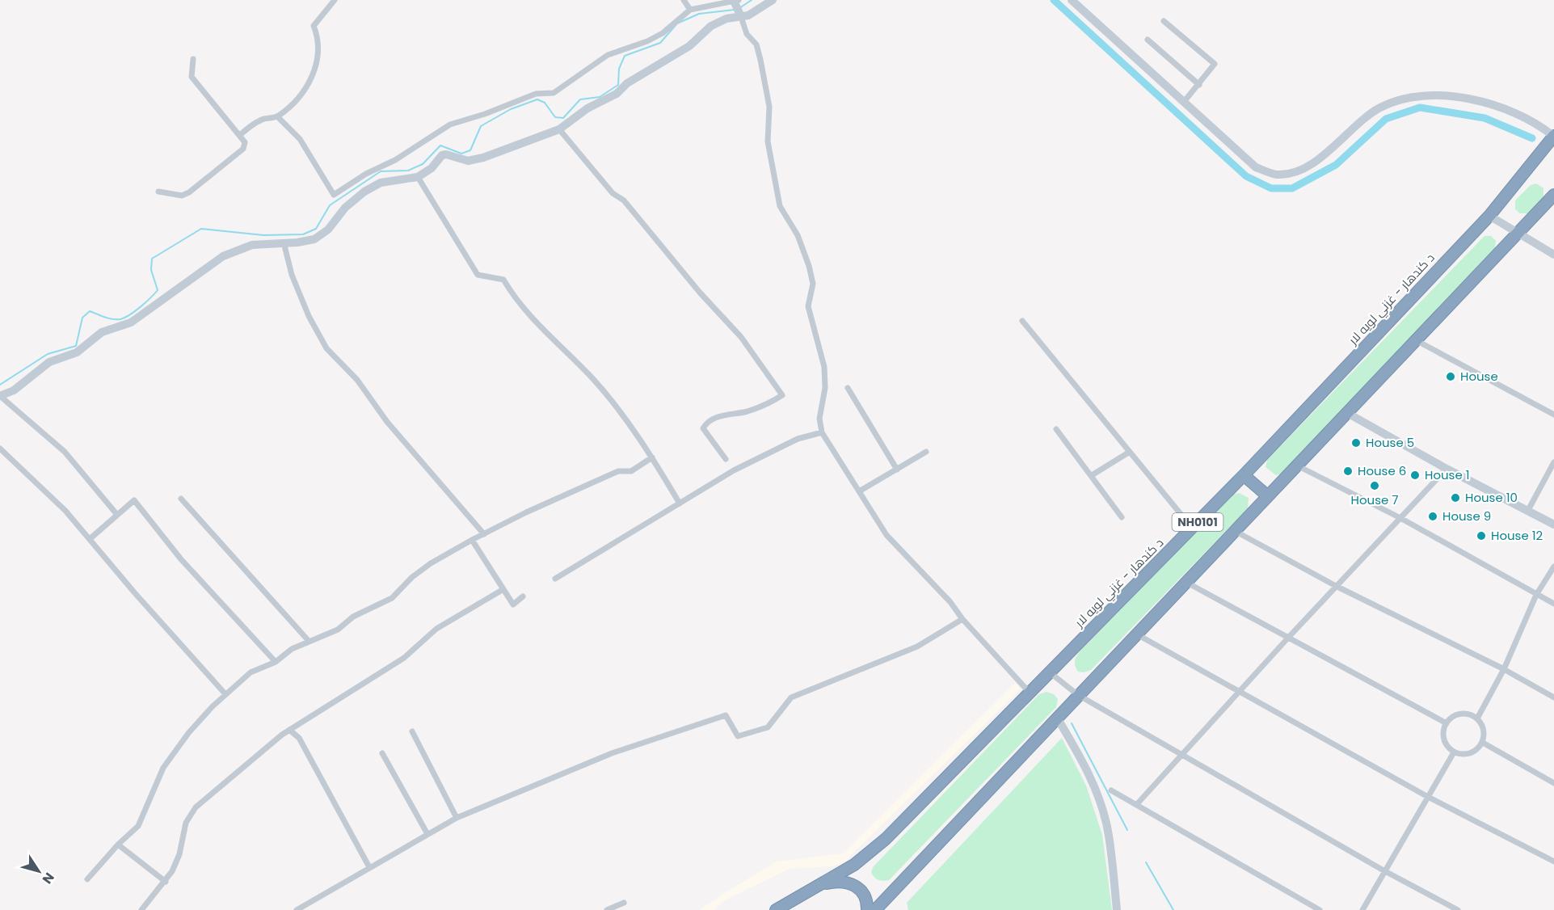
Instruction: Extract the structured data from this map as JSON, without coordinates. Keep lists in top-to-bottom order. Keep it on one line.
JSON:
{"streets":{"highway":["د کندهار - غزني لويه لار","NH0101"]},"crossings":[["د کندهار - غزني لويه لار","NH0101"]],"places":["House","House 5","House 6","House 1","House 7","House 10","House 9","House 12"],"north":"bottom right"}
